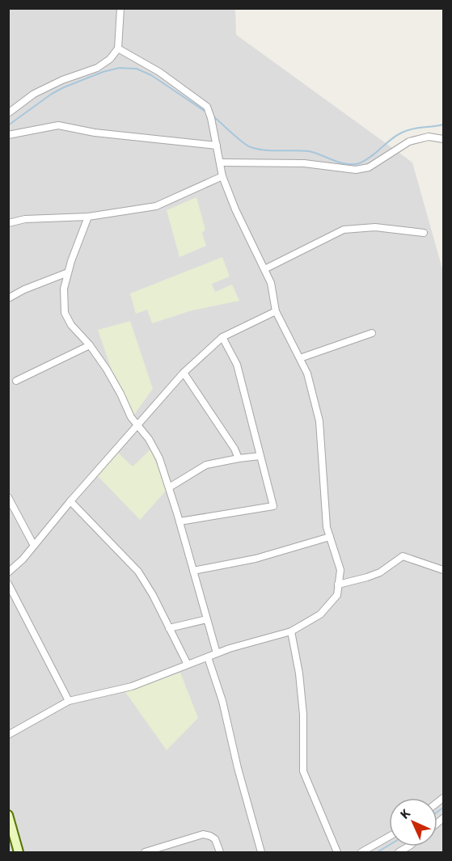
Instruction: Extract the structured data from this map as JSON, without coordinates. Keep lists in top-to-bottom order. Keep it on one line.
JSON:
{"north":"top left"}
